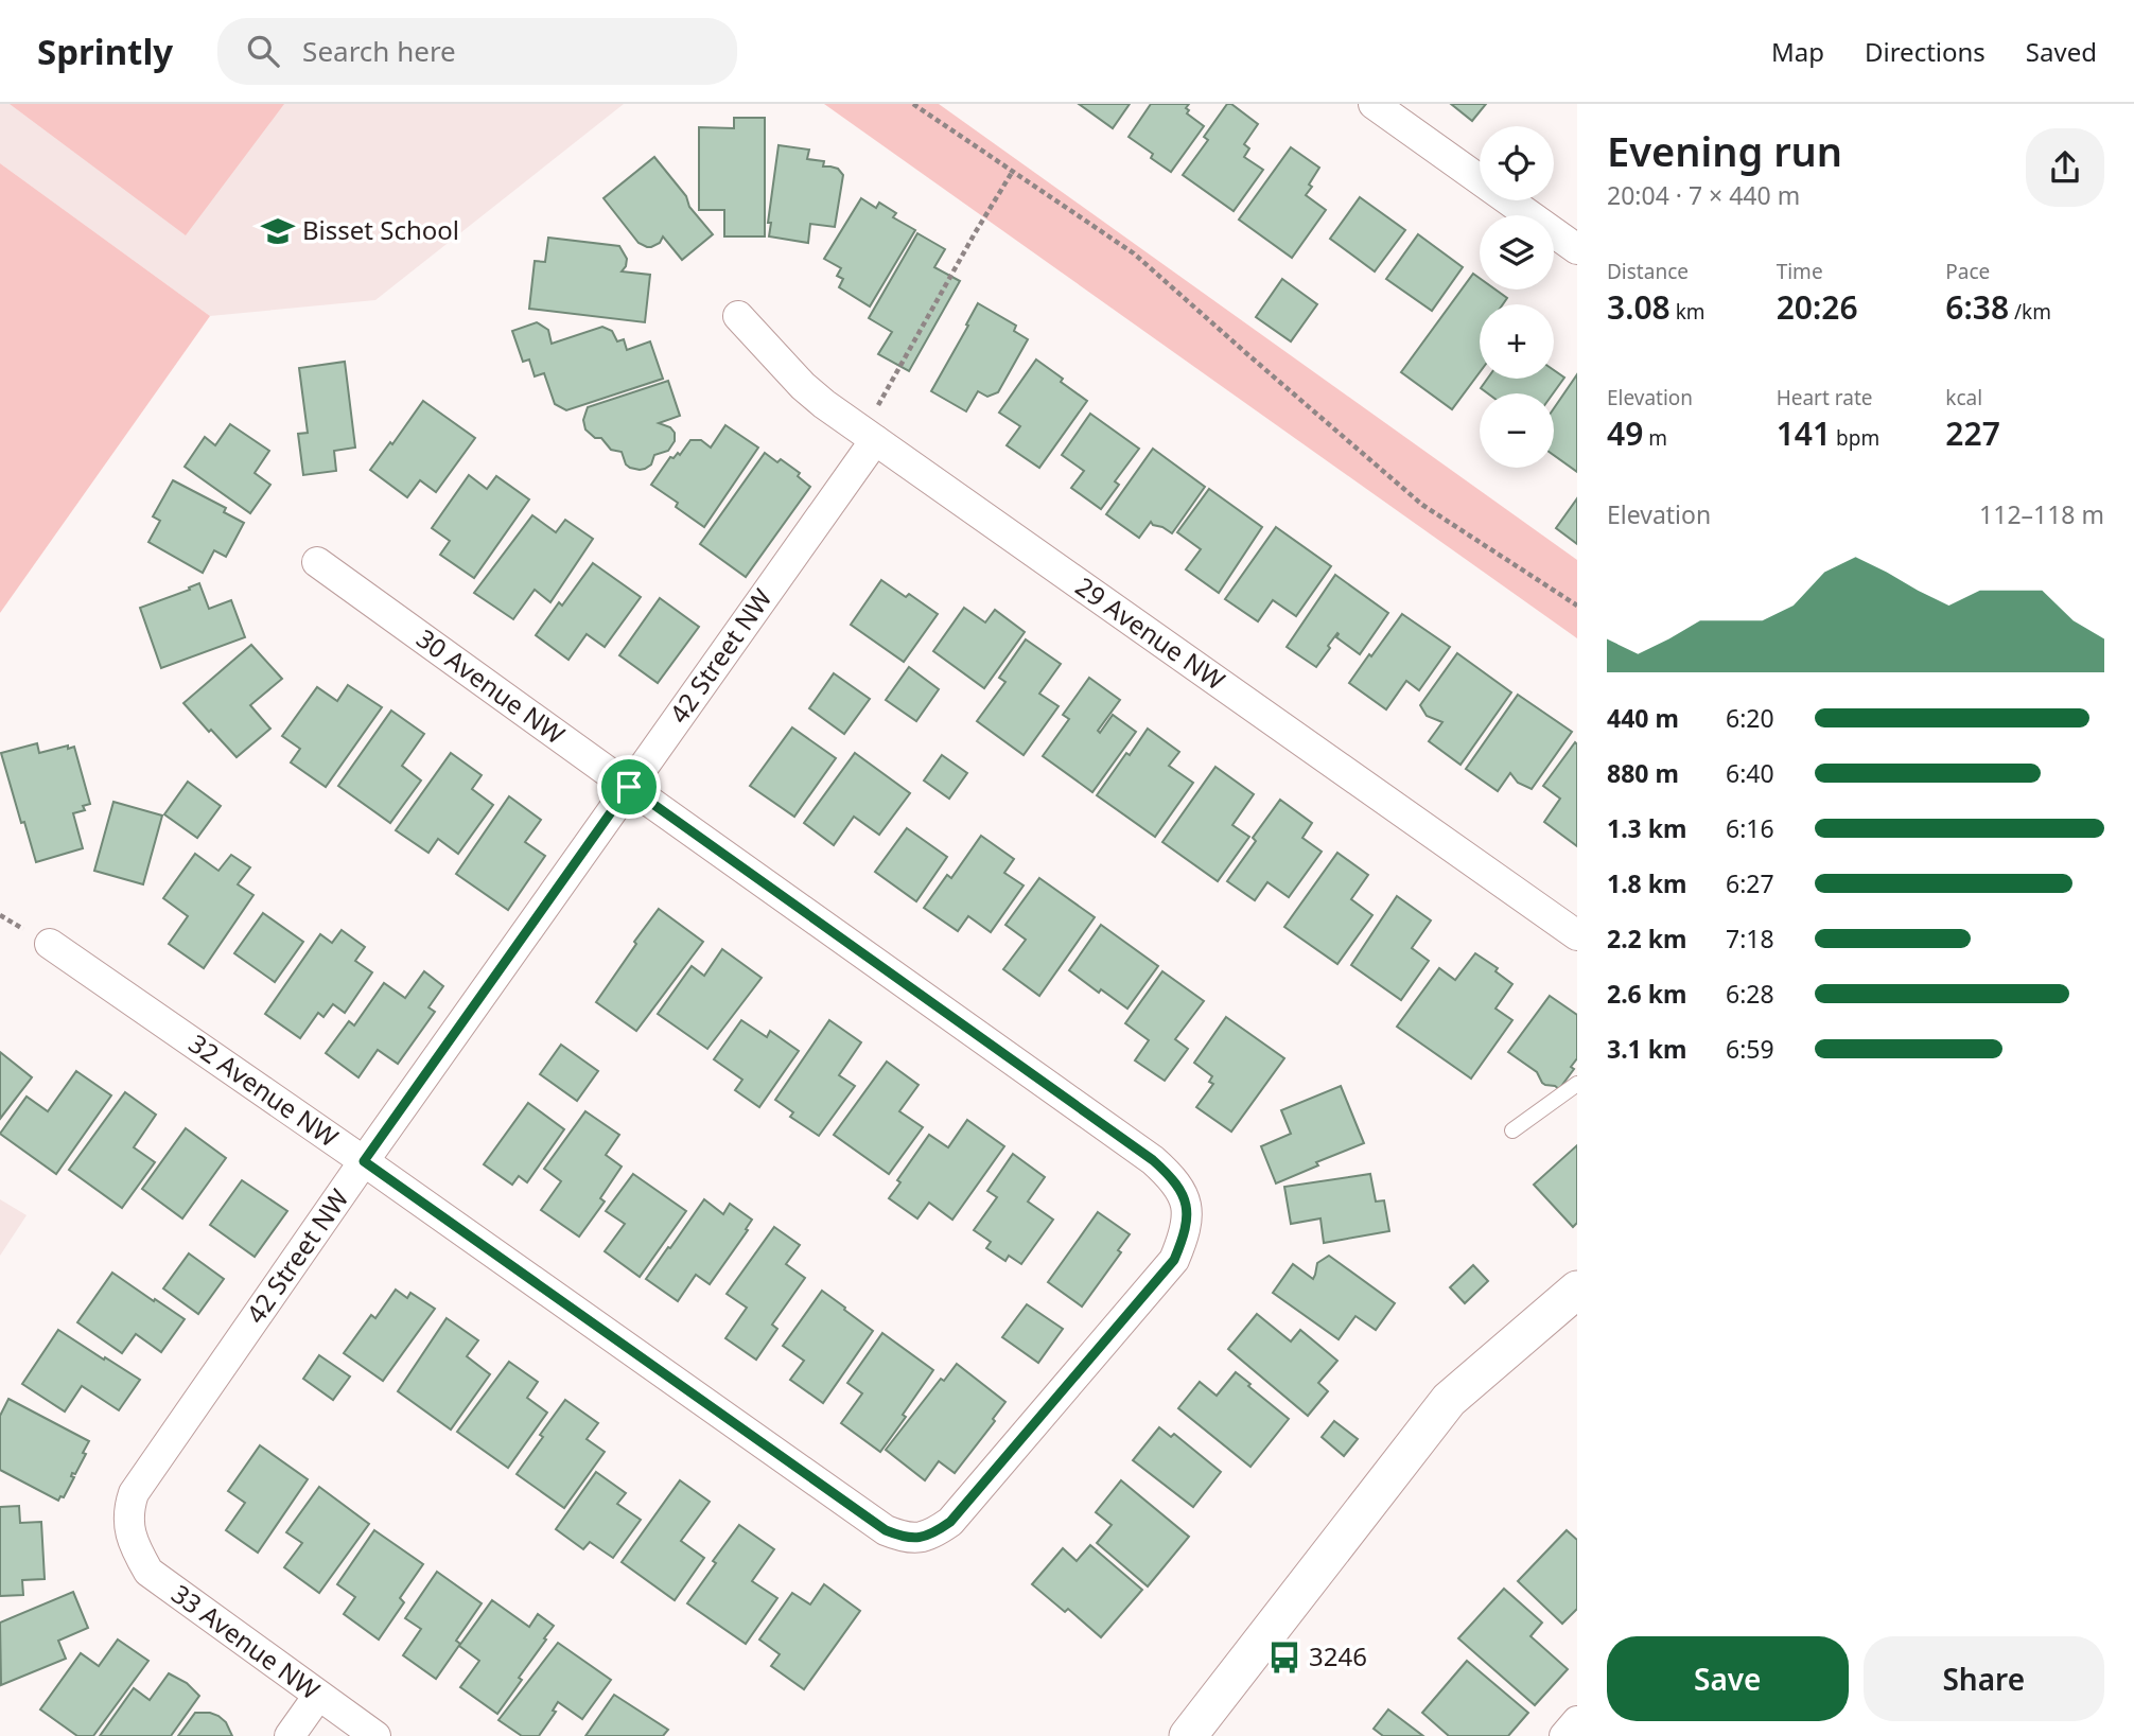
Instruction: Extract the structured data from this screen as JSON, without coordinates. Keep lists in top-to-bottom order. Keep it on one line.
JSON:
{"streets":{"street":["29 Avenue NW","42 Street NW","30 Avenue NW","32 Avenue NW","33 Avenue NW"]},"crossings":[["29 Avenue NW","42 Street NW"],["42 Street NW","30 Avenue NW"],["42 Street NW","32 Avenue NW"],["42 Street NW","33 Avenue NW"],["30 Avenue NW","32 Avenue NW"]],"places":{"school or university":["Bisset School"],"bus stop":["3246"]},"page":{"header":"Sprintly","search":"Search here","nav":["Map","Directions","Saved"],"heading":["Evening run","20:04 · 7 × 440 m"],"map_buttons":["+","−"],"stats":[["Distance","3.08 km"],["Time","20:26"],["Pace","6:38 /km"],["Elevation","49 m"],["Heart rate","141 bpm"],["kcal","227"]],"chart":["Elevation","112–118 m"],"list":[{"name":"440 m","note":"6:20"},{"name":"880 m","note":"6:40"},{"name":"1.3 km","note":"6:16"},{"name":"1.8 km","note":"6:27"},{"name":"2.2 km","note":"7:18"},{"name":"2.6 km","note":"6:28"},{"name":"3.1 km","note":"6:59"}],"buttons":["Save","Share"]}}
